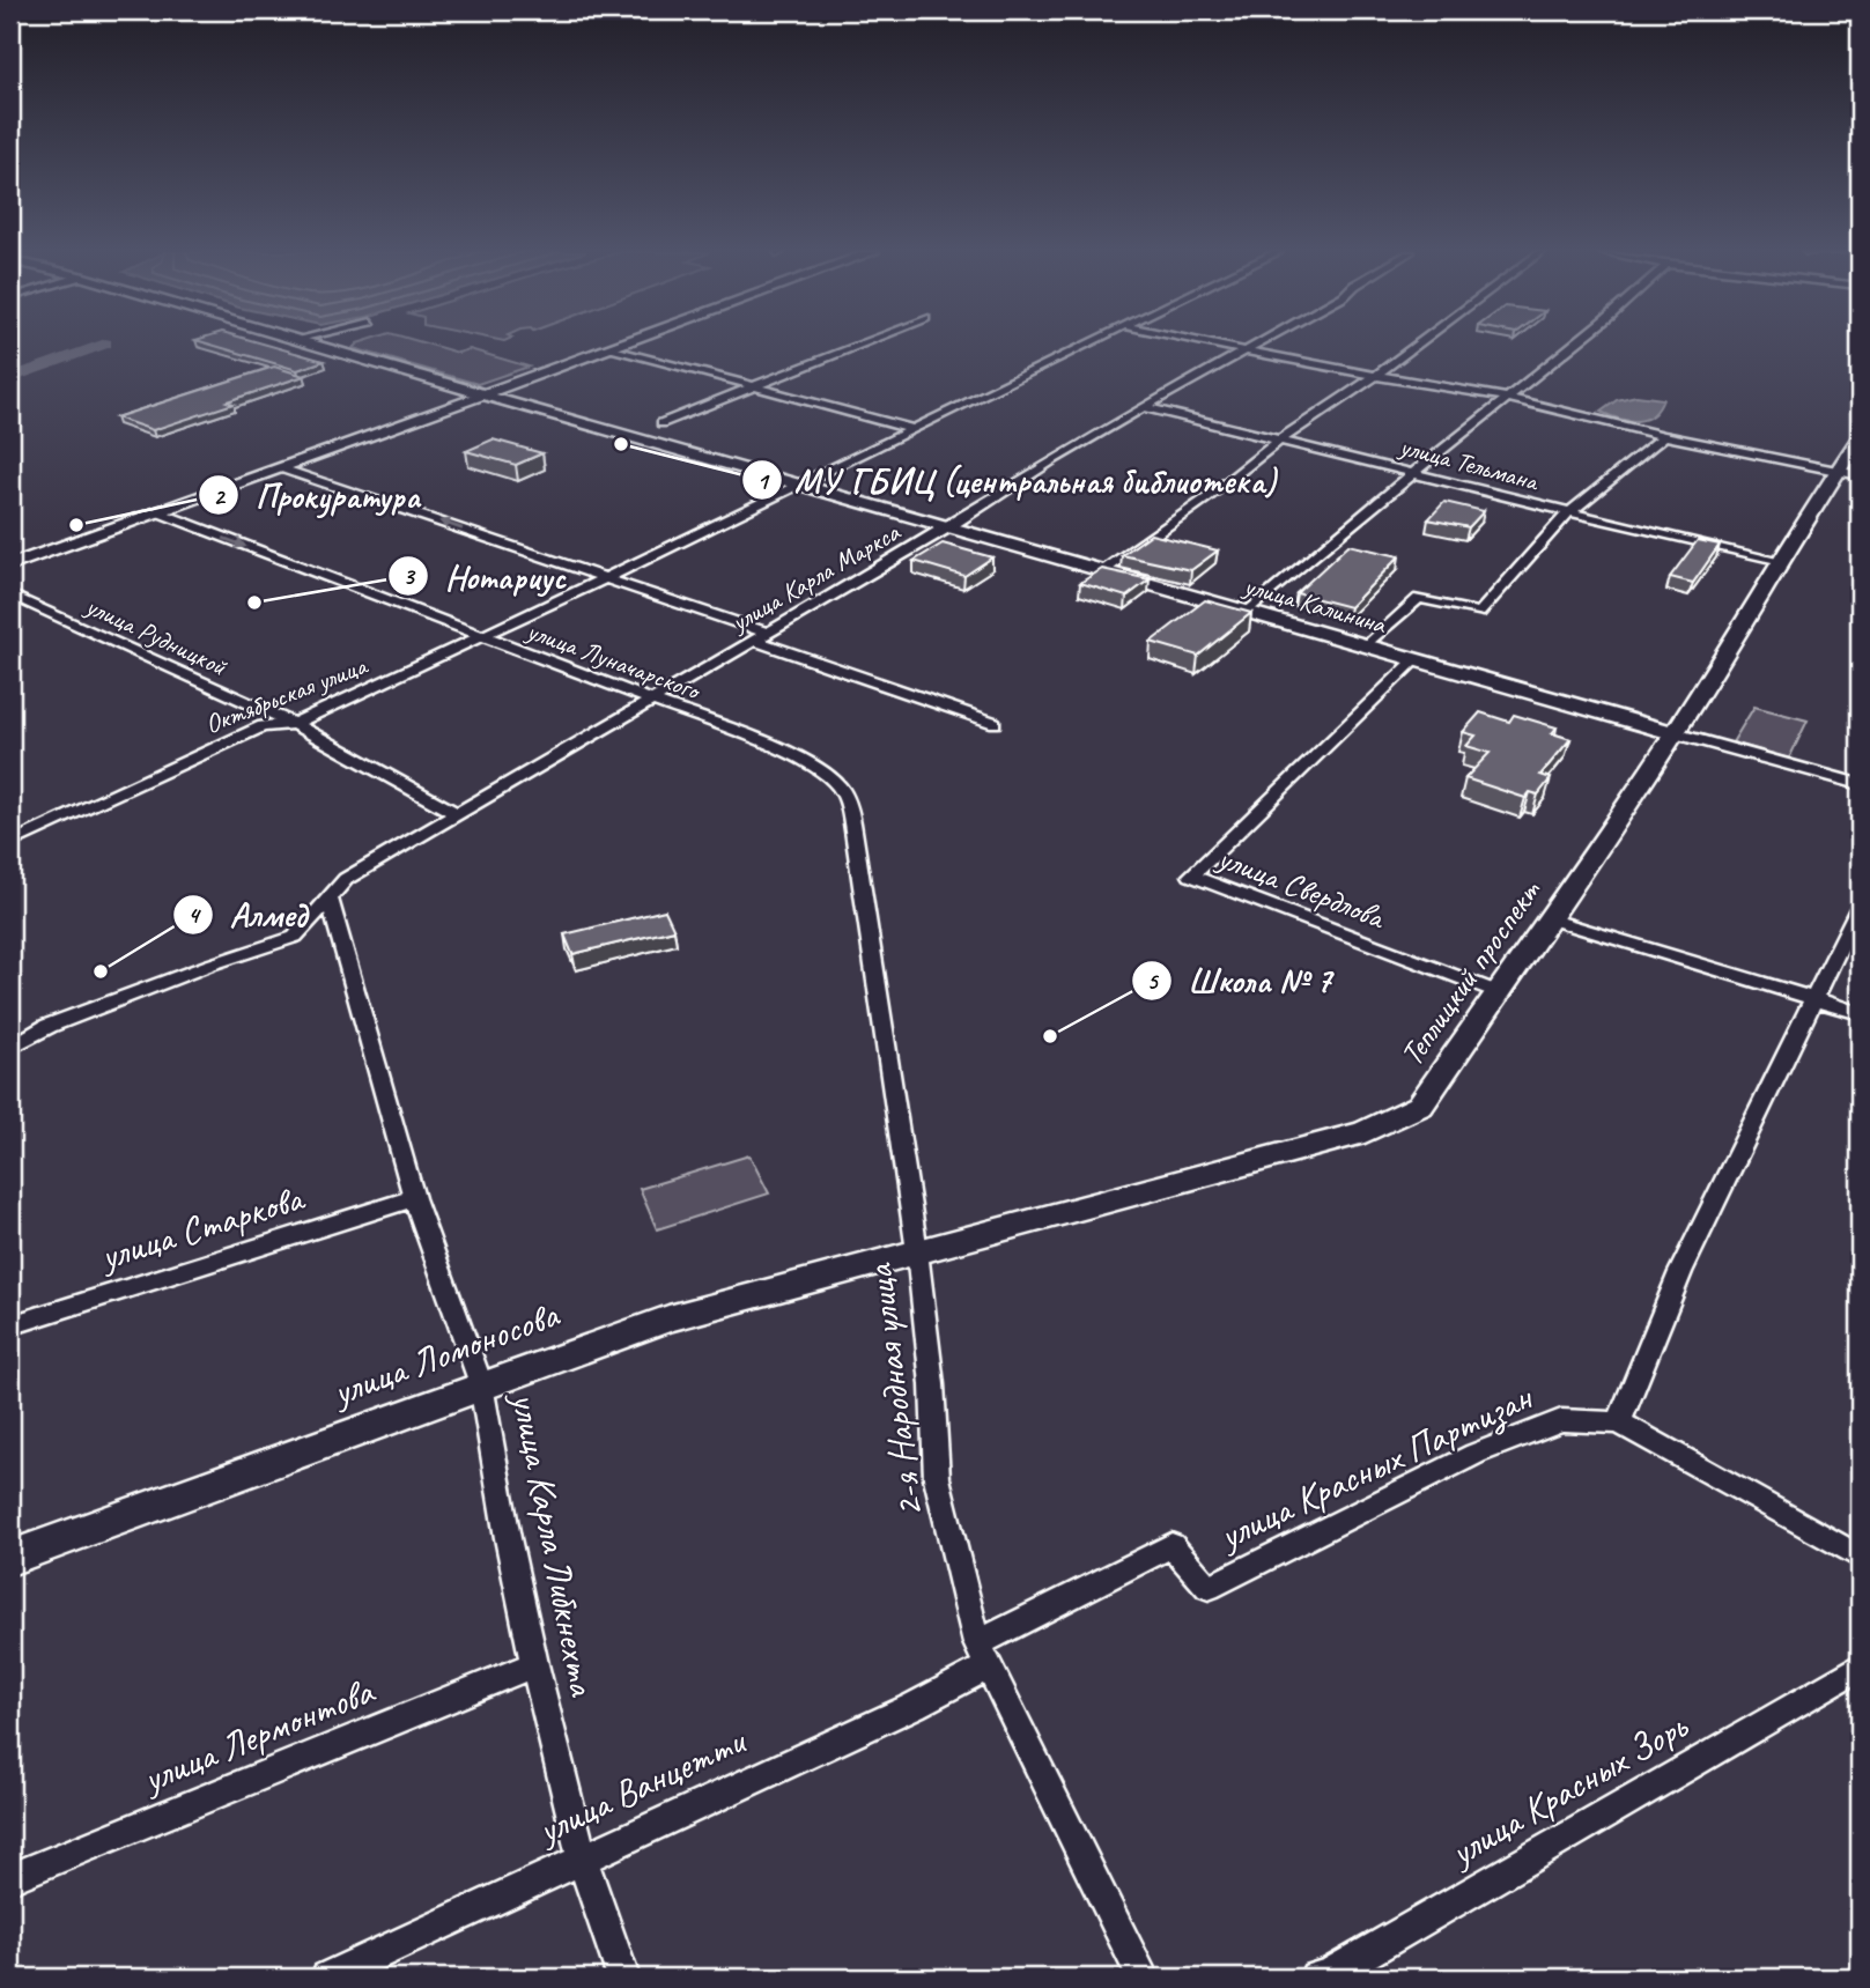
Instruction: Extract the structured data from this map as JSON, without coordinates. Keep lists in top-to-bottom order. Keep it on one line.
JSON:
{"streets":{"main road":["улица Калинина","Теплицкий проспект","улица Ломоносова"],"street":["улица Тельмана","улица Карла Маркса","улица Рудницкой","улица Луначарского","Октябрьская улица","улица Свердлова","улица Старкова","2-я Народная улица","улица Красных Партизан","улица Карла Либкнехта","улица Лермонтова","улица Ванцетти","улица Красных Зорь"]},"crossings":[["улица Тельмана","улица Карла Маркса"],["улица Тельмана","Теплицкий проспект"],["улица Карла Маркса","улица Калинина"],["улица Карла Маркса","улица Рудницкой"],["улица Карла Маркса","улица Луначарского"],["улица Карла Маркса","улица Карла Либкнехта"],["улица Калинина","Октябрьская улица"],["улица Калинина","улица Свердлова"],["улица Калинина","Теплицкий проспект"],["улица Рудницкой","Октябрьская улица"],["улица Луначарского","Октябрьская улица"],["улица Луначарского","2-я Народная улица"],["улица Свердлова","Теплицкий проспект"],["Теплицкий проспект","улица Ломоносова"],["Теплицкий проспект","2-я Народная улица"],["улица Старкова","улица Карла Либкнехта"],["улица Ломоносова","2-я Народная улица"],["улица Ломоносова","улица Карла Либкнехта"],["2-я Народная улица","улица Красных Партизан"],["2-я Народная улица","улица Ванцетти"],["улица Красных Партизан","улица Ванцетти"],["улица Карла Либкнехта","улица Лермонтова"],["улица Карла Либкнехта","улица Ванцетти"]],"places":["МУ ГБИЦ (центральная библиотека)","Прокуратура","Нотариус","Алмед","Школа № 7"]}
